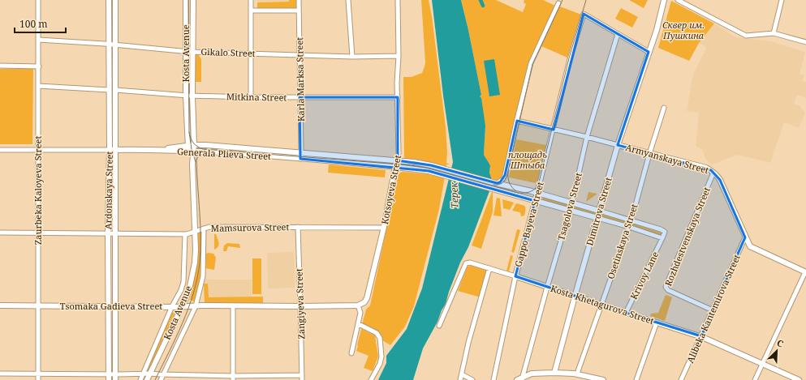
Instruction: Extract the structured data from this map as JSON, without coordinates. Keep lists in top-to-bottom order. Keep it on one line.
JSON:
{"streets":{"main road":["Kosta Avenue","Generala Plieva Street","Armyanskaya Street","Kotsoyeva Street","Ardonskaya Street","Dimitrova Street","Gappo Bayeva Street","Kosta Khetagurova Street","Tsomaka Gadieva Street"],"street":["Gikalo Street","Karla Marksa Street","Mitkina Street","Zaurbeka Kaloyeva Street","Tsagolova Street","Mamsurova Street","Rozhdestvenskaya Street","Osetinskaya Street","Krivoy Lane","Zangiyeva Street","Alibeka Kantemirova Street"]},"crossings":[["Gikalo Street","Kosta Avenue"],["Gikalo Street","Karla Marksa Street"],["Gikalo Street","Kotsoyeva Street"],["Gikalo Street","Zaurbeka Kaloyeva Street"],["Gikalo Street","Ardonskaya Street"],["Kosta Avenue","Mitkina Street"],["Kosta Avenue","Generala Plieva Street"],["Kosta Avenue","Mamsurova Street"],["Kosta Avenue","Tsomaka Gadieva Street"],["Karla Marksa Street","Mitkina Street"],["Karla Marksa Street","Generala Plieva Street"],["Mitkina Street","Kotsoyeva Street"],["Mitkina Street","Ardonskaya Street"],["Generala Plieva Street","Kotsoyeva Street"],["Generala Plieva Street","Zaurbeka Kaloyeva Street"],["Generala Plieva Street","Ardonskaya Street"],["Generala Plieva Street","Tsagolova Street"],["Generala Plieva Street","Dimitrova Street"],["Generala Plieva Street","Gappo Bayeva Street"],["Armyanskaya Street","Tsagolova Street"],["Armyanskaya Street","Dimitrova Street"],["Armyanskaya Street","Gappo Bayeva Street"],["Armyanskaya Street","Rozhdestvenskaya Street"],["Armyanskaya Street","Osetinskaya Street"],["Armyanskaya Street","Alibeka Kantemirova Street"],["Kotsoyeva Street","Mamsurova Street"],["Kotsoyeva Street","Tsomaka Gadieva Street"],["Zaurbeka Kaloyeva Street","Mamsurova Street"],["Zaurbeka Kaloyeva Street","Tsomaka Gadieva Street"],["Ardonskaya Street","Mamsurova Street"],["Ardonskaya Street","Tsomaka Gadieva Street"],["Tsagolova Street","Gappo Bayeva Street"],["Tsagolova Street","Kosta Khetagurova Street"],["Dimitrova Street","Kosta Khetagurova Street"],["Gappo Bayeva Street","Kosta Khetagurova Street"],["Mamsurova Street","Zangiyeva Street"],["Rozhdestvenskaya Street","Alibeka Kantemirova Street"],["Osetinskaya Street","Kosta Khetagurova Street"],["Krivoy Lane","Kosta Khetagurova Street"],["Zangiyeva Street","Tsomaka Gadieva Street"],["Kosta Khetagurova Street","Alibeka Kantemirova Street"]],"water":["Терек"],"parks":["Сквер им. Пушкина","площадь Штыба"],"scale_bar":"100 m","north":"top right"}
